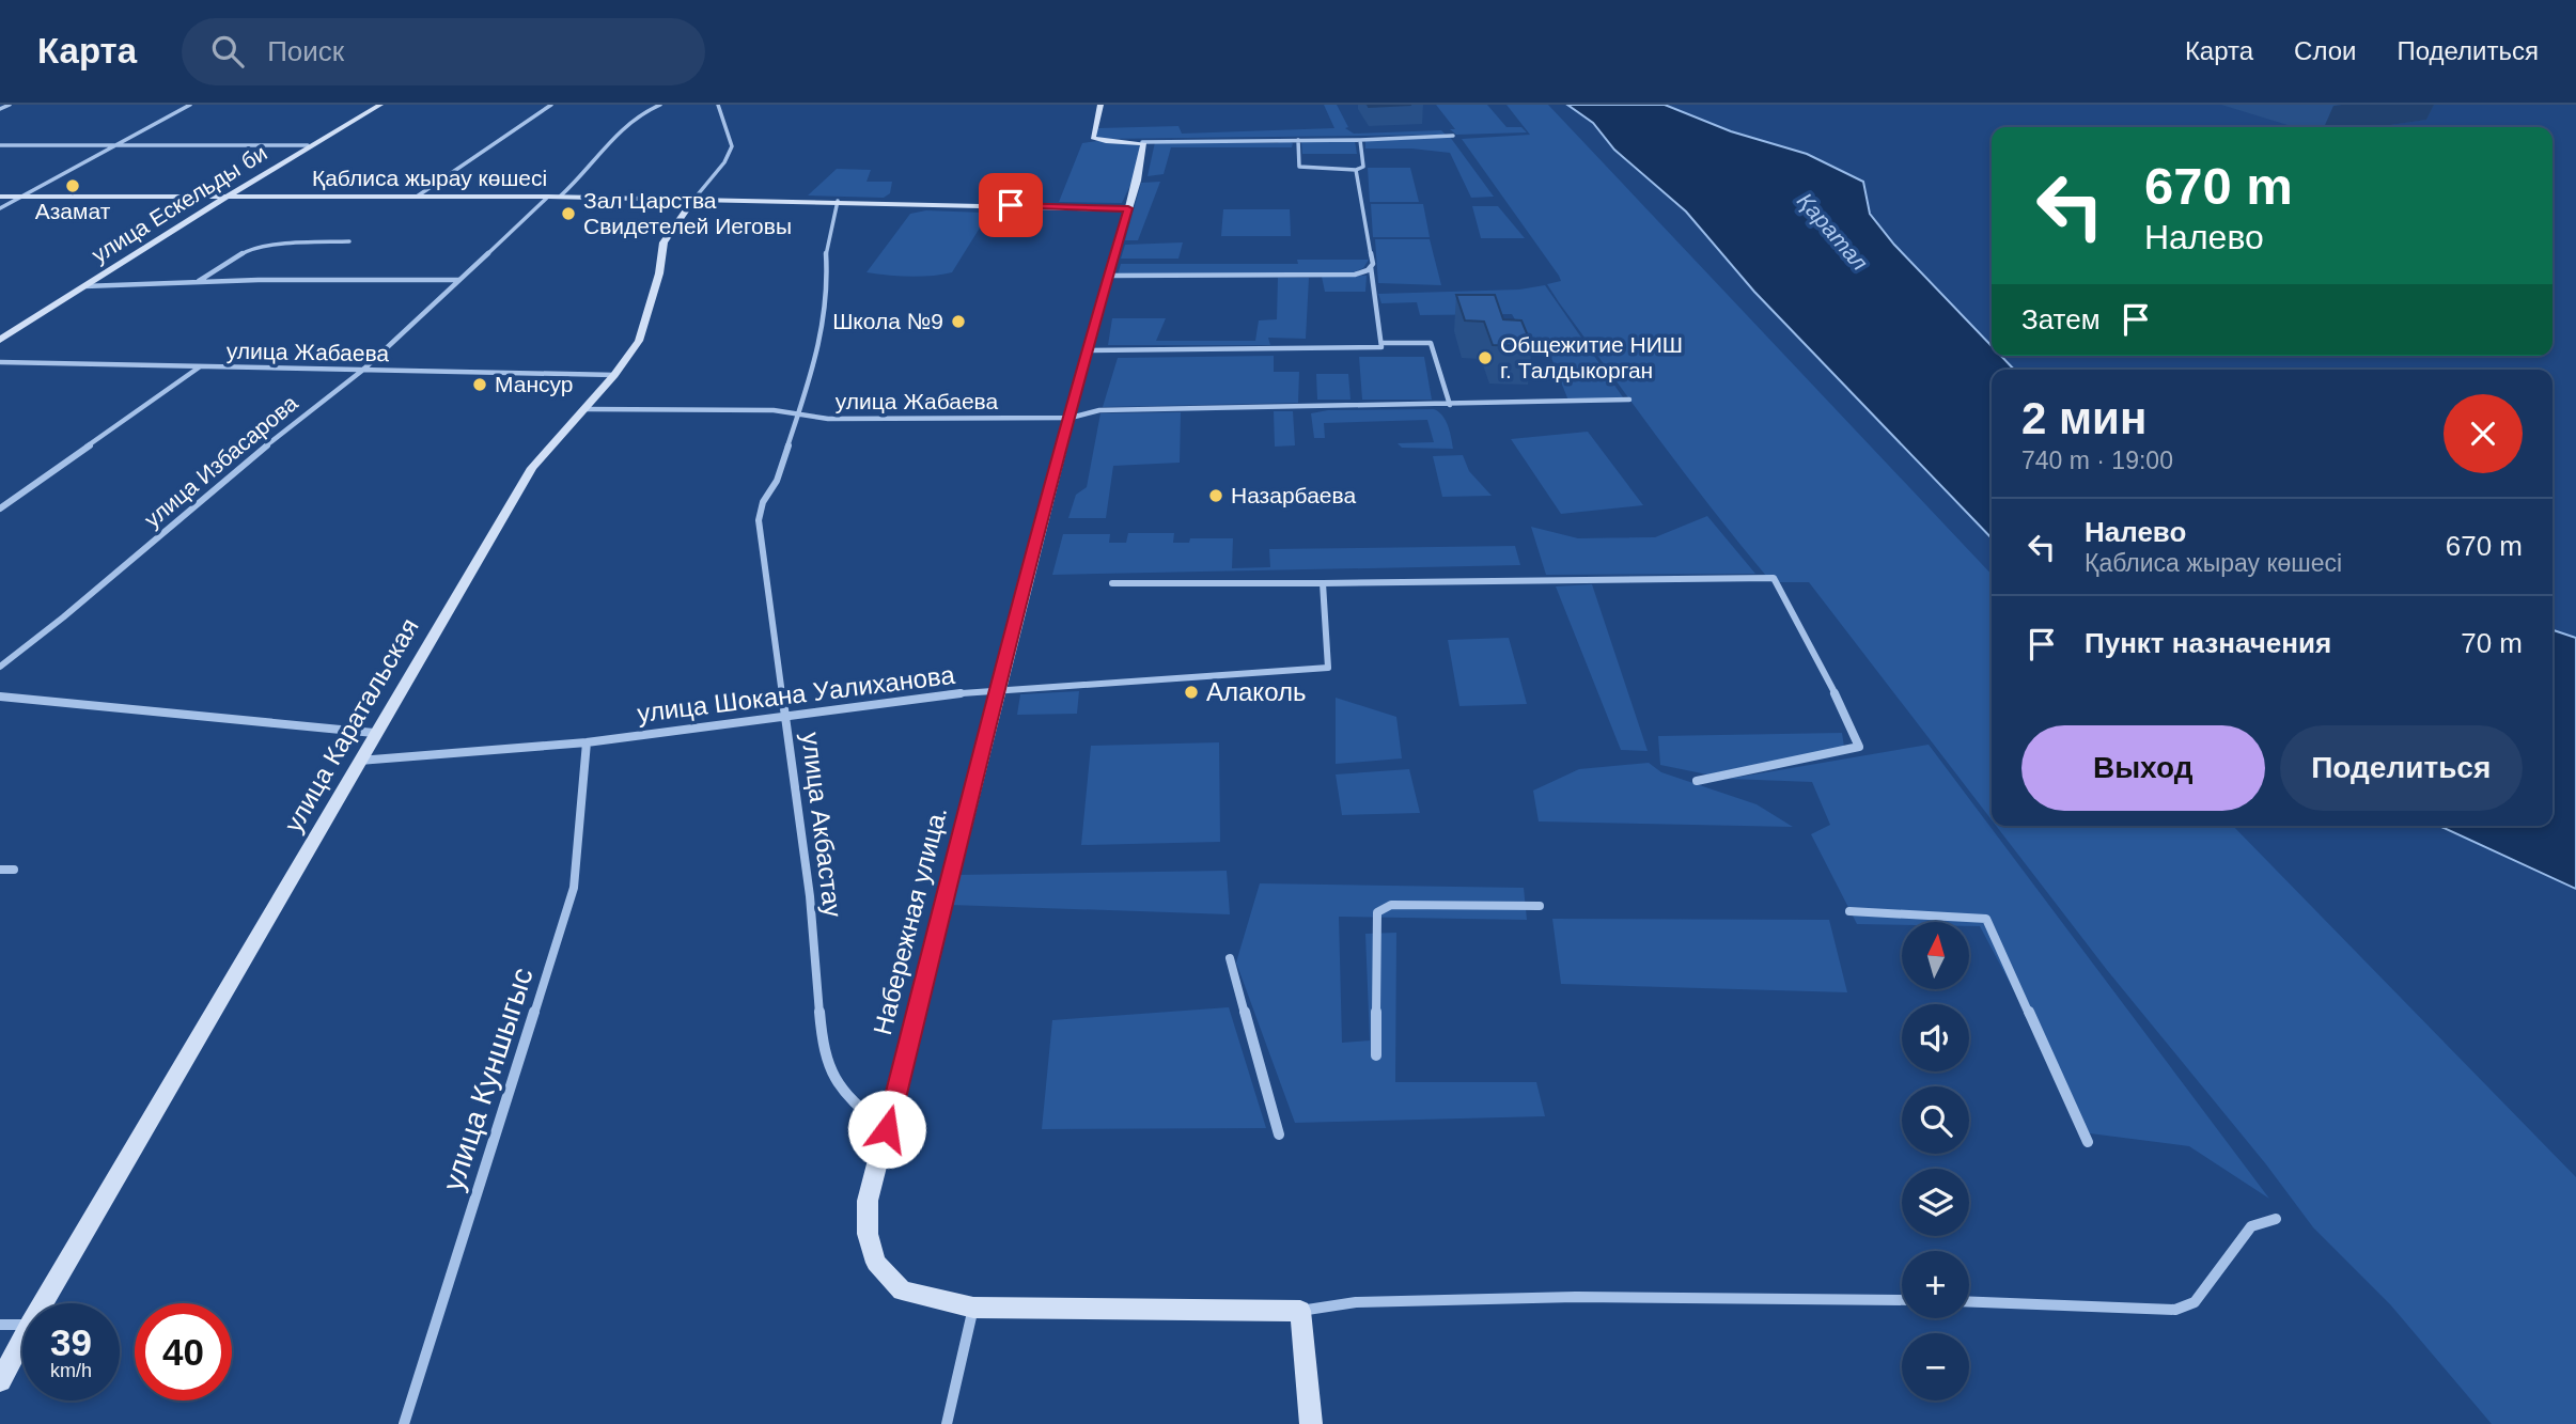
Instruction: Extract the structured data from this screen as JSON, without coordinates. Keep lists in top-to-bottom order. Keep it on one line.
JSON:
{"streets":{"street":["Қаблиса жырау көшесі","улица Ескельды би","улица Жабаева","улица Избасарова","улица Шокана Уалиханова","улица Каратальская","улица Акбастау","Набережная улица.","улица Куншыгыс"]},"crossings":[["Қаблиса жырау көшесі","улица Ескельды би"],["Қаблиса жырау көшесі","улица Избасарова"],["Қаблиса жырау көшесі","улица Каратальская"],["Қаблиса жырау көшесі","улица Акбастау"],["Қаблиса жырау көшесі","Набережная улица."],["улица Жабаева","улица Избасарова"],["улица Жабаева","улица Каратальская"],["улица Жабаева","улица Акбастау"],["улица Жабаева","Набережная улица."],["улица Шокана Уалиханова","улица Каратальская"],["улица Шокана Уалиханова","улица Акбастау"],["улица Шокана Уалиханова","Набережная улица."],["улица Шокана Уалиханова","улица Куншыгыс"],["улица Акбастау","Набережная улица."]],"water":["Қаратал"],"places":["Азамат","Зал Царства Свидетелей Иеговы","Школа №9","Общежитие НИШ г. Талдыкорган","Мансур","Назарбаева","Алаколь"],"north":"top","page":{"header":"Карта","search":"Поиск","nav":["Карта","Слои","Поделиться"],"turn":["670 m","Налево"],"then":"Затем","heading":["2 мин","740 m · 19:00"],"list":[{"name":"Налево","note":"Қаблиса жырау көшесі","value":"670 m"},{"name":"Пункт назначения","value":"70 m"}],"buttons":["Выход","Поделиться"],"map_buttons":["+","−"],"speed":"39 km/h","limit":"40"}}
